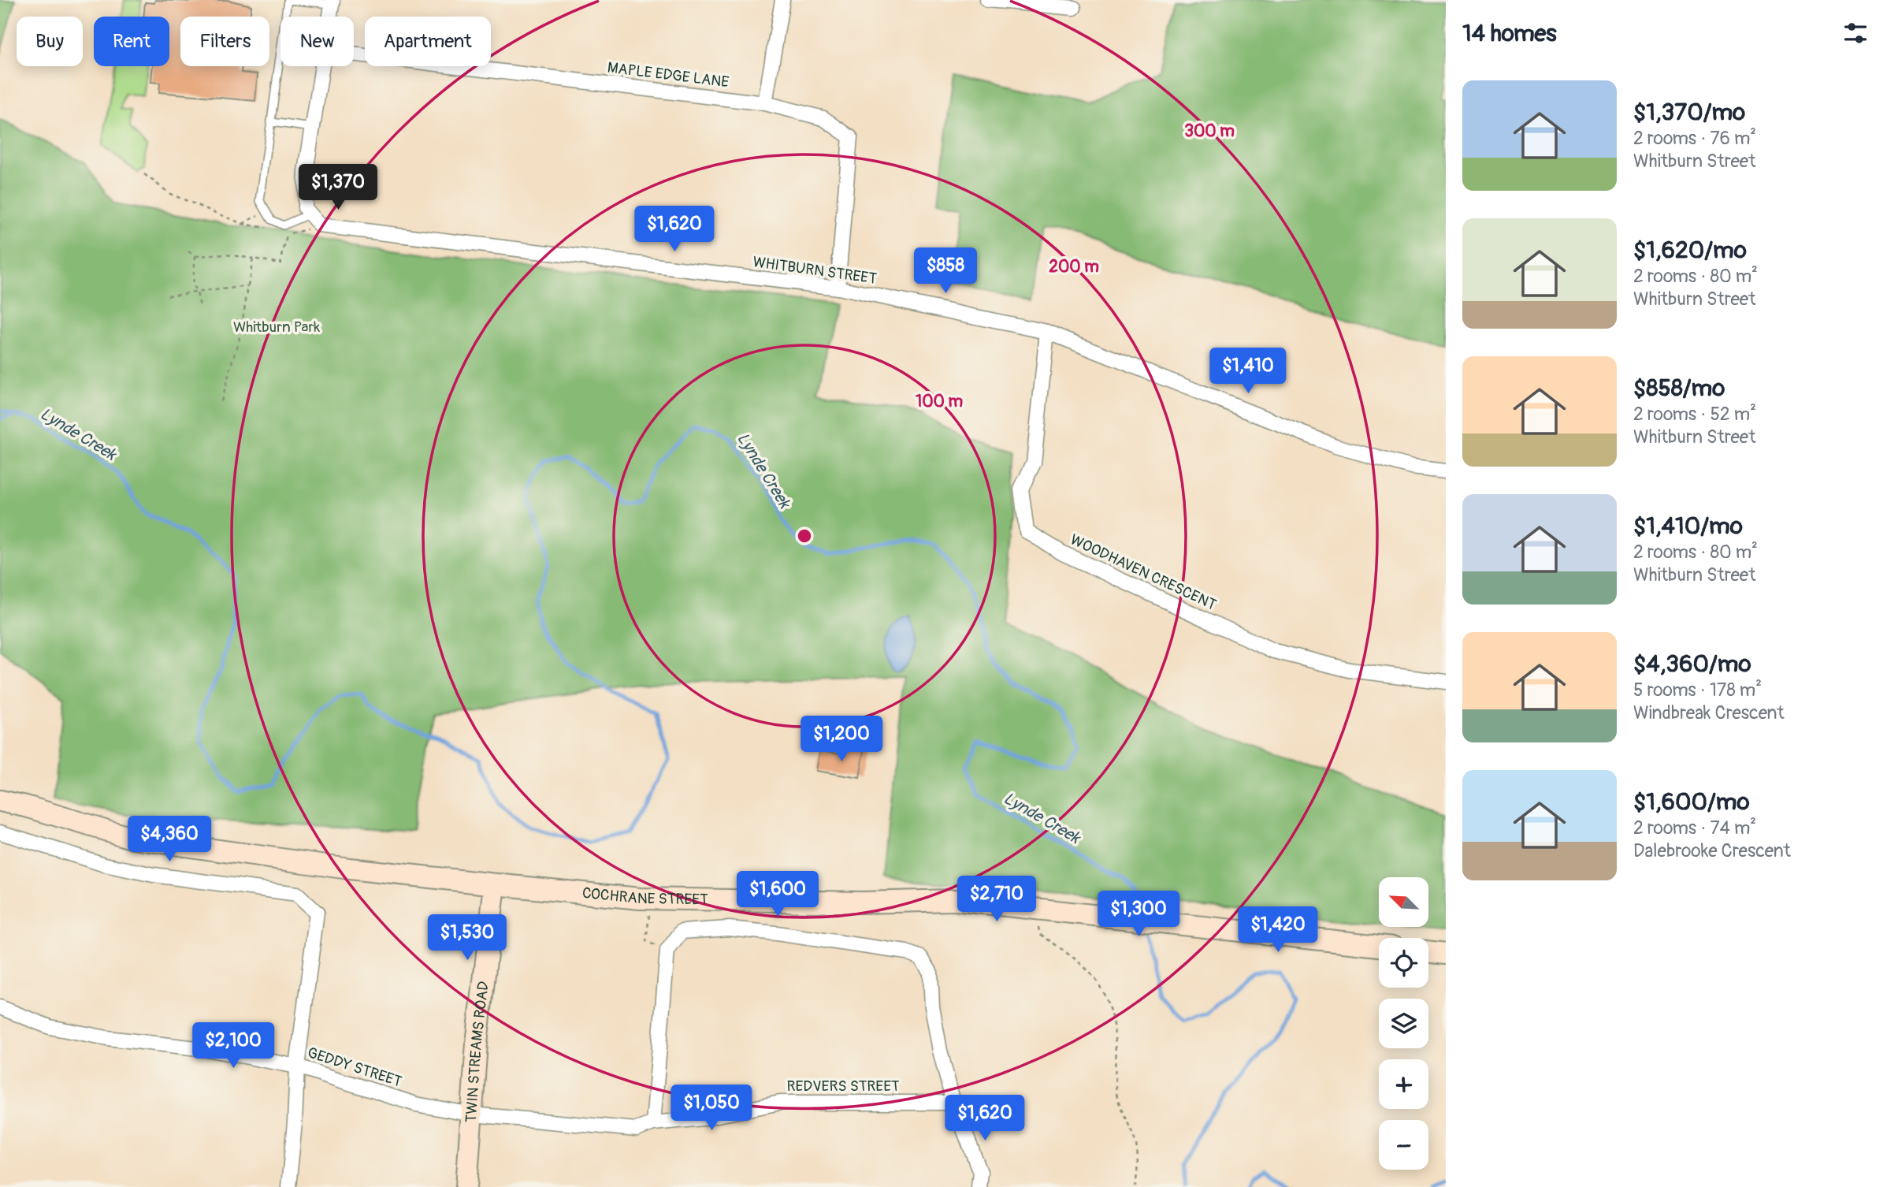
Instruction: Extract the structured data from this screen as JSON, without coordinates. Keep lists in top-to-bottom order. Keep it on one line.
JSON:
{"streets":{"street":["MAPLE EDGE LANE","WHITBURN STREET","WOODHAVEN CRESCENT","COCHRANE STREET","TWIN STREAMS ROAD","GEDDY STREET","REDVERS STREET"]},"crossings":[["MAPLE EDGE LANE","WHITBURN STREET"],["WHITBURN STREET","WOODHAVEN CRESCENT"],["COCHRANE STREET","TWIN STREAMS ROAD"],["TWIN STREAMS ROAD","GEDDY STREET"],["TWIN STREAMS ROAD","REDVERS STREET"],["GEDDY STREET","REDVERS STREET"]],"water":["Lynde Creek"],"parks":["Whitburn Park"],"north":"top left","page":{"heading":"14 homes","chip":["Buy","Rent","Filters","New","Apartment"],"list":[{"name":"$1,370/mo","note":"2 rooms · 76 m² · Whitburn Street"},{"name":"$1,620/mo","note":"2 rooms · 80 m² · Whitburn Street"},{"name":"$858/mo","note":"2 rooms · 52 m² · Whitburn Street"},{"name":"$1,410/mo","note":"2 rooms · 80 m² · Whitburn Street"},{"name":"$4,360/mo","note":"5 rooms · 178 m² · Windbreak Crescent"},{"name":"$1,600/mo","note":"2 rooms · 74 m² · Dalebrooke Crescent"}],"price":["$1,370","$1,620","$858","$1,410","$1,200","$4,360","$1,600","$2,710","$1,300","$1,420","$1,530","$2,100","$1,050","$1,620"],"map_buttons":["+","−"]},"rings":["300 m","200 m","100 m"]}
